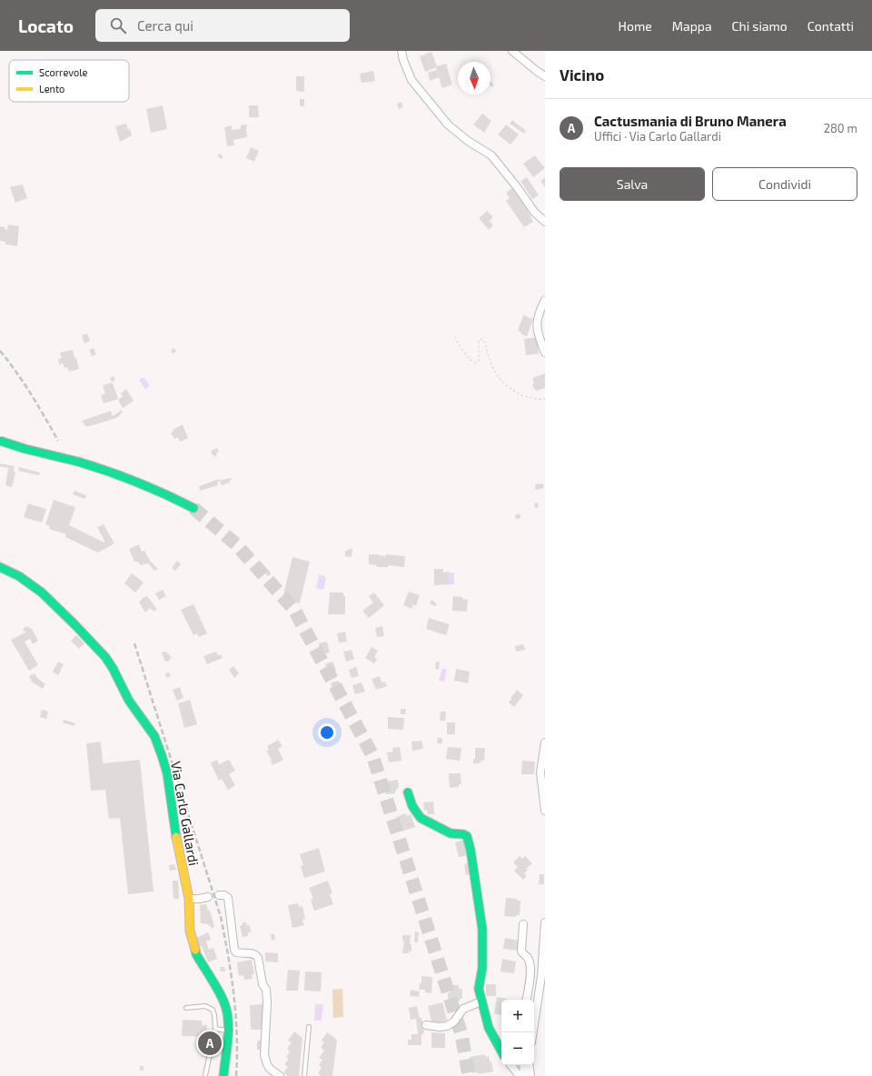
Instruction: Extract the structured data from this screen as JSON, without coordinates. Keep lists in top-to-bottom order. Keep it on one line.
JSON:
{"streets":{"main road":["Via Carlo Gallardi"]},"legend":["Scorrevole","Lento"],"north":"bottom","page":{"header":"Locato","search":"Cerca qui","nav":["Home","Mappa","Chi siamo","Contatti"],"heading":"Vicino","list":[{"mark":"A","name":"Cactusmania di Bruno Manera","note":"Uffici · Via Carlo Gallardi","value":"280 m"}],"buttons":["Salva","Condividi"],"map_buttons":["+","−"],"pins":"A"}}
